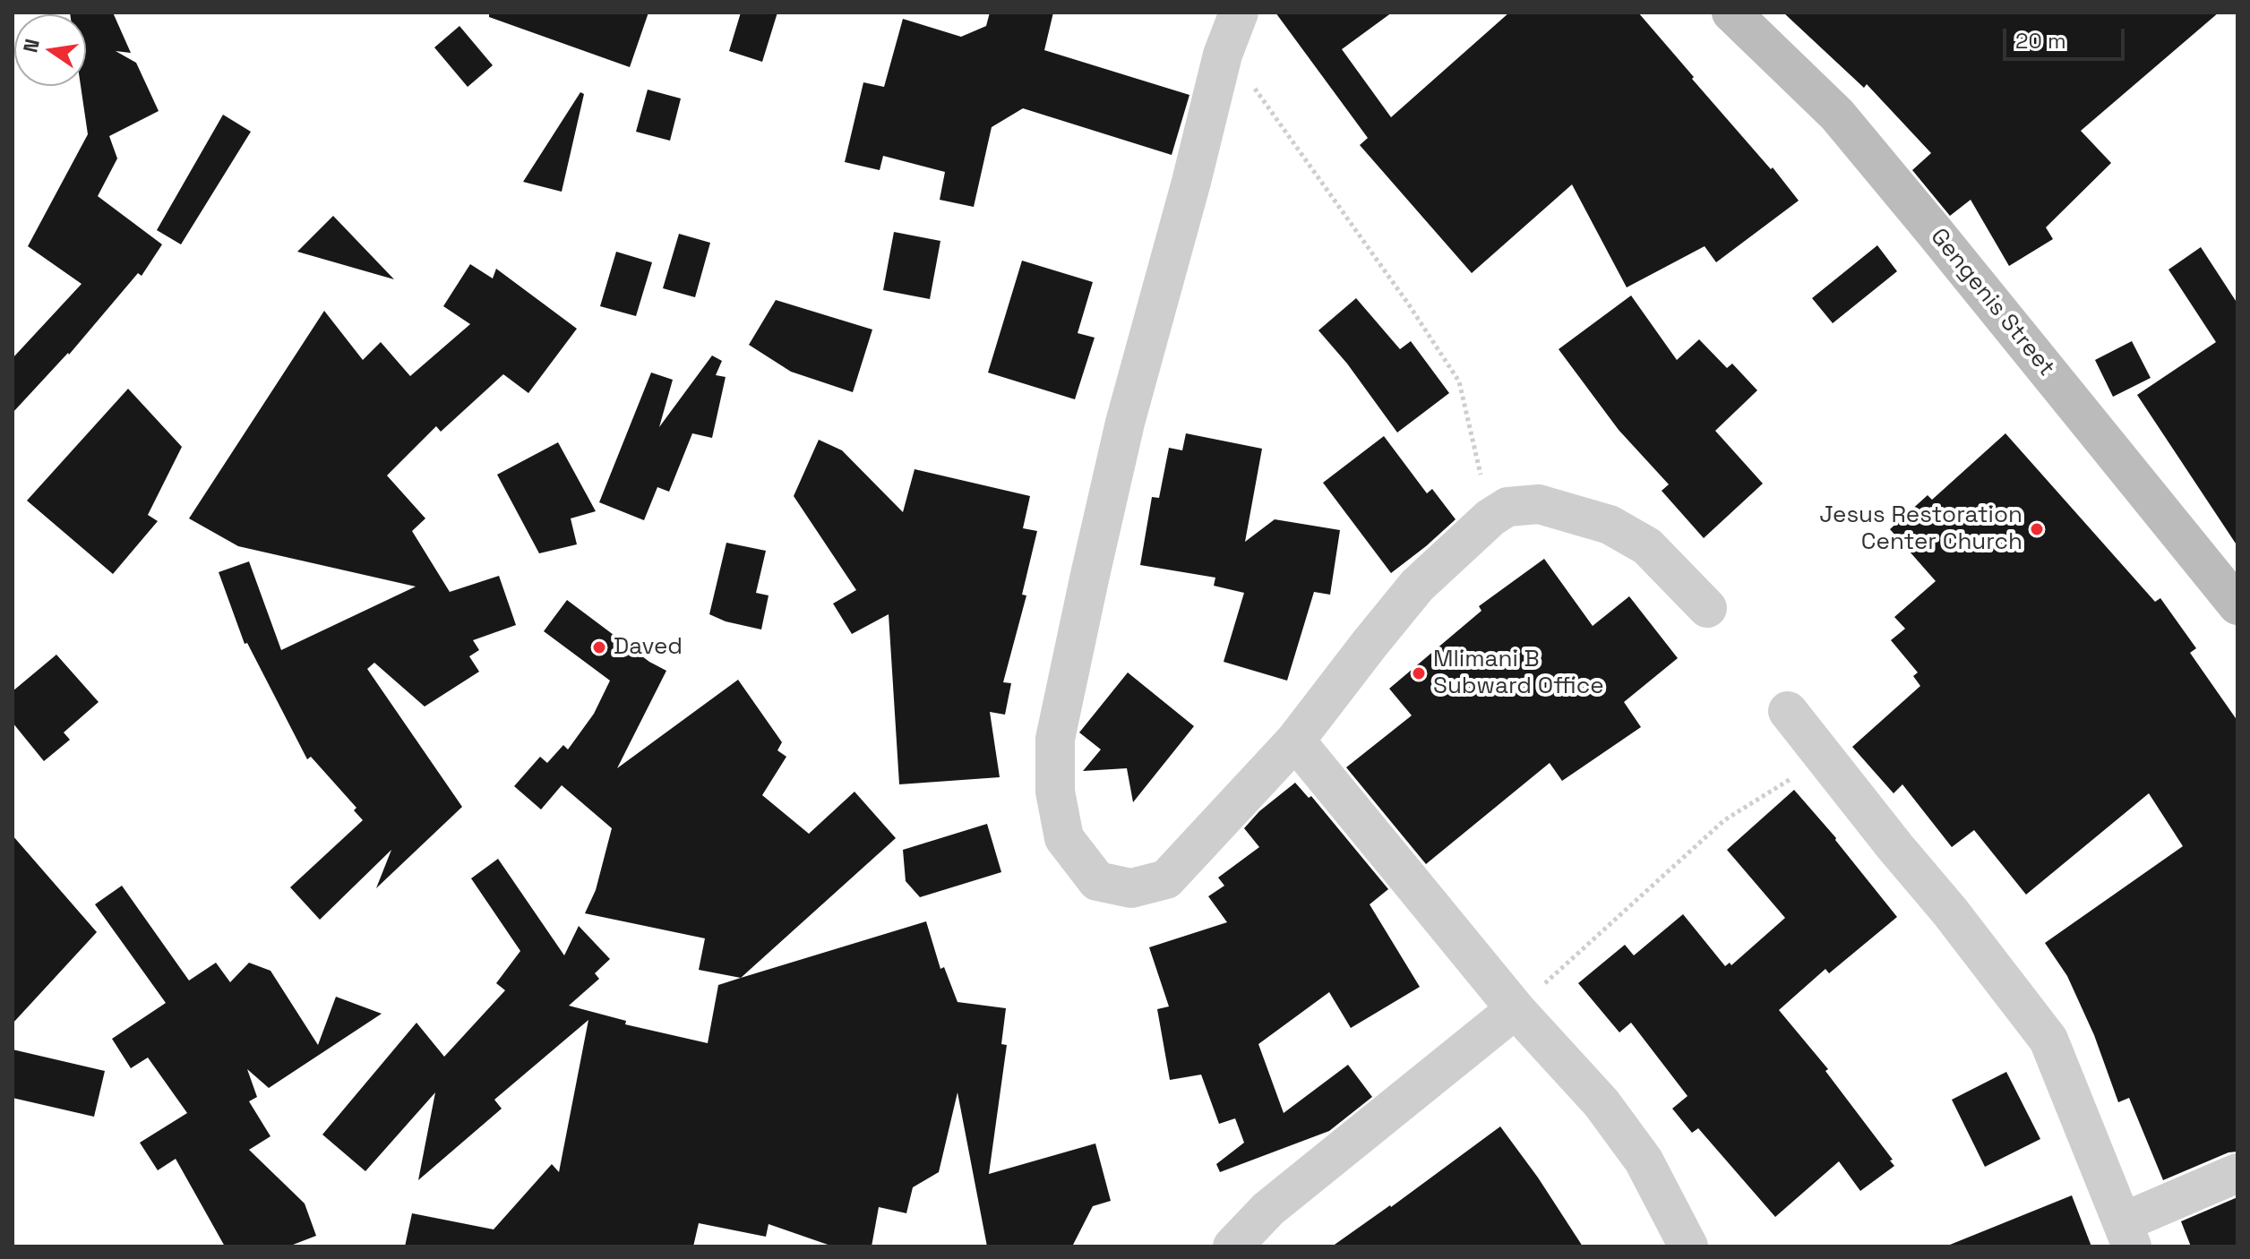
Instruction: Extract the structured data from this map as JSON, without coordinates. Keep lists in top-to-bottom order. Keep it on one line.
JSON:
{"streets":{"street":["Gengenis Street"]},"places":["Jesus Restoration Center Church","Daved","Mlimani B Subward Office"],"scale_bar":"20 m","north":"left"}
